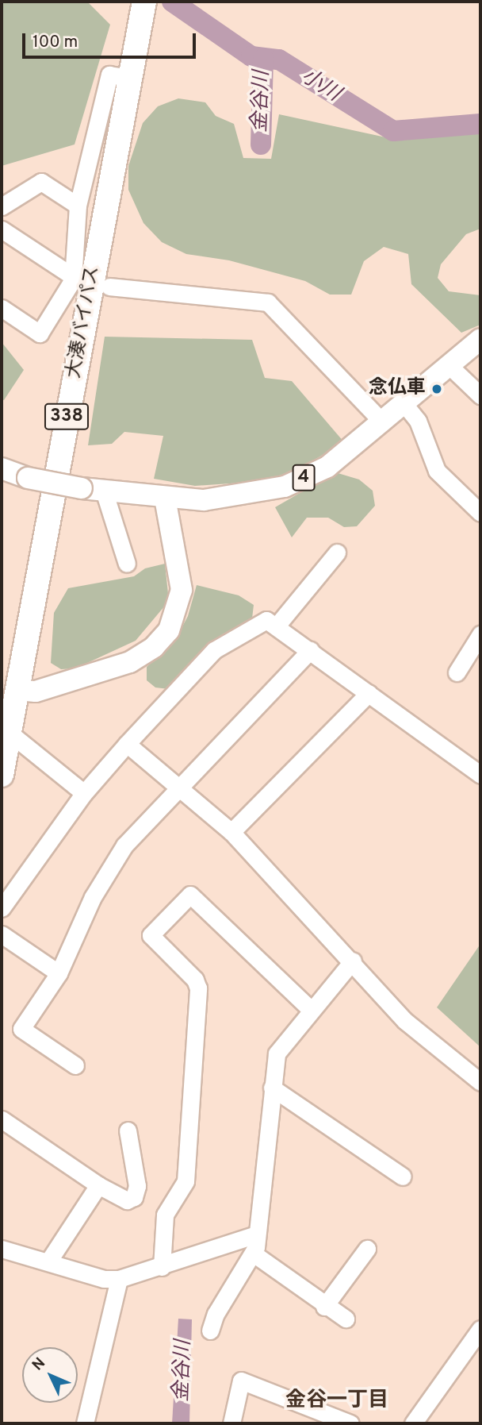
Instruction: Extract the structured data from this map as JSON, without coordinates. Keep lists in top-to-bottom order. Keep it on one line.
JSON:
{"streets":{"highway":["大湊バイパス","338"],"main road":["4"]},"districts":["金谷一丁目"],"water":["小川","金谷川"],"places":["念仏車"],"scale_bar":"100 m","north":"top left"}
